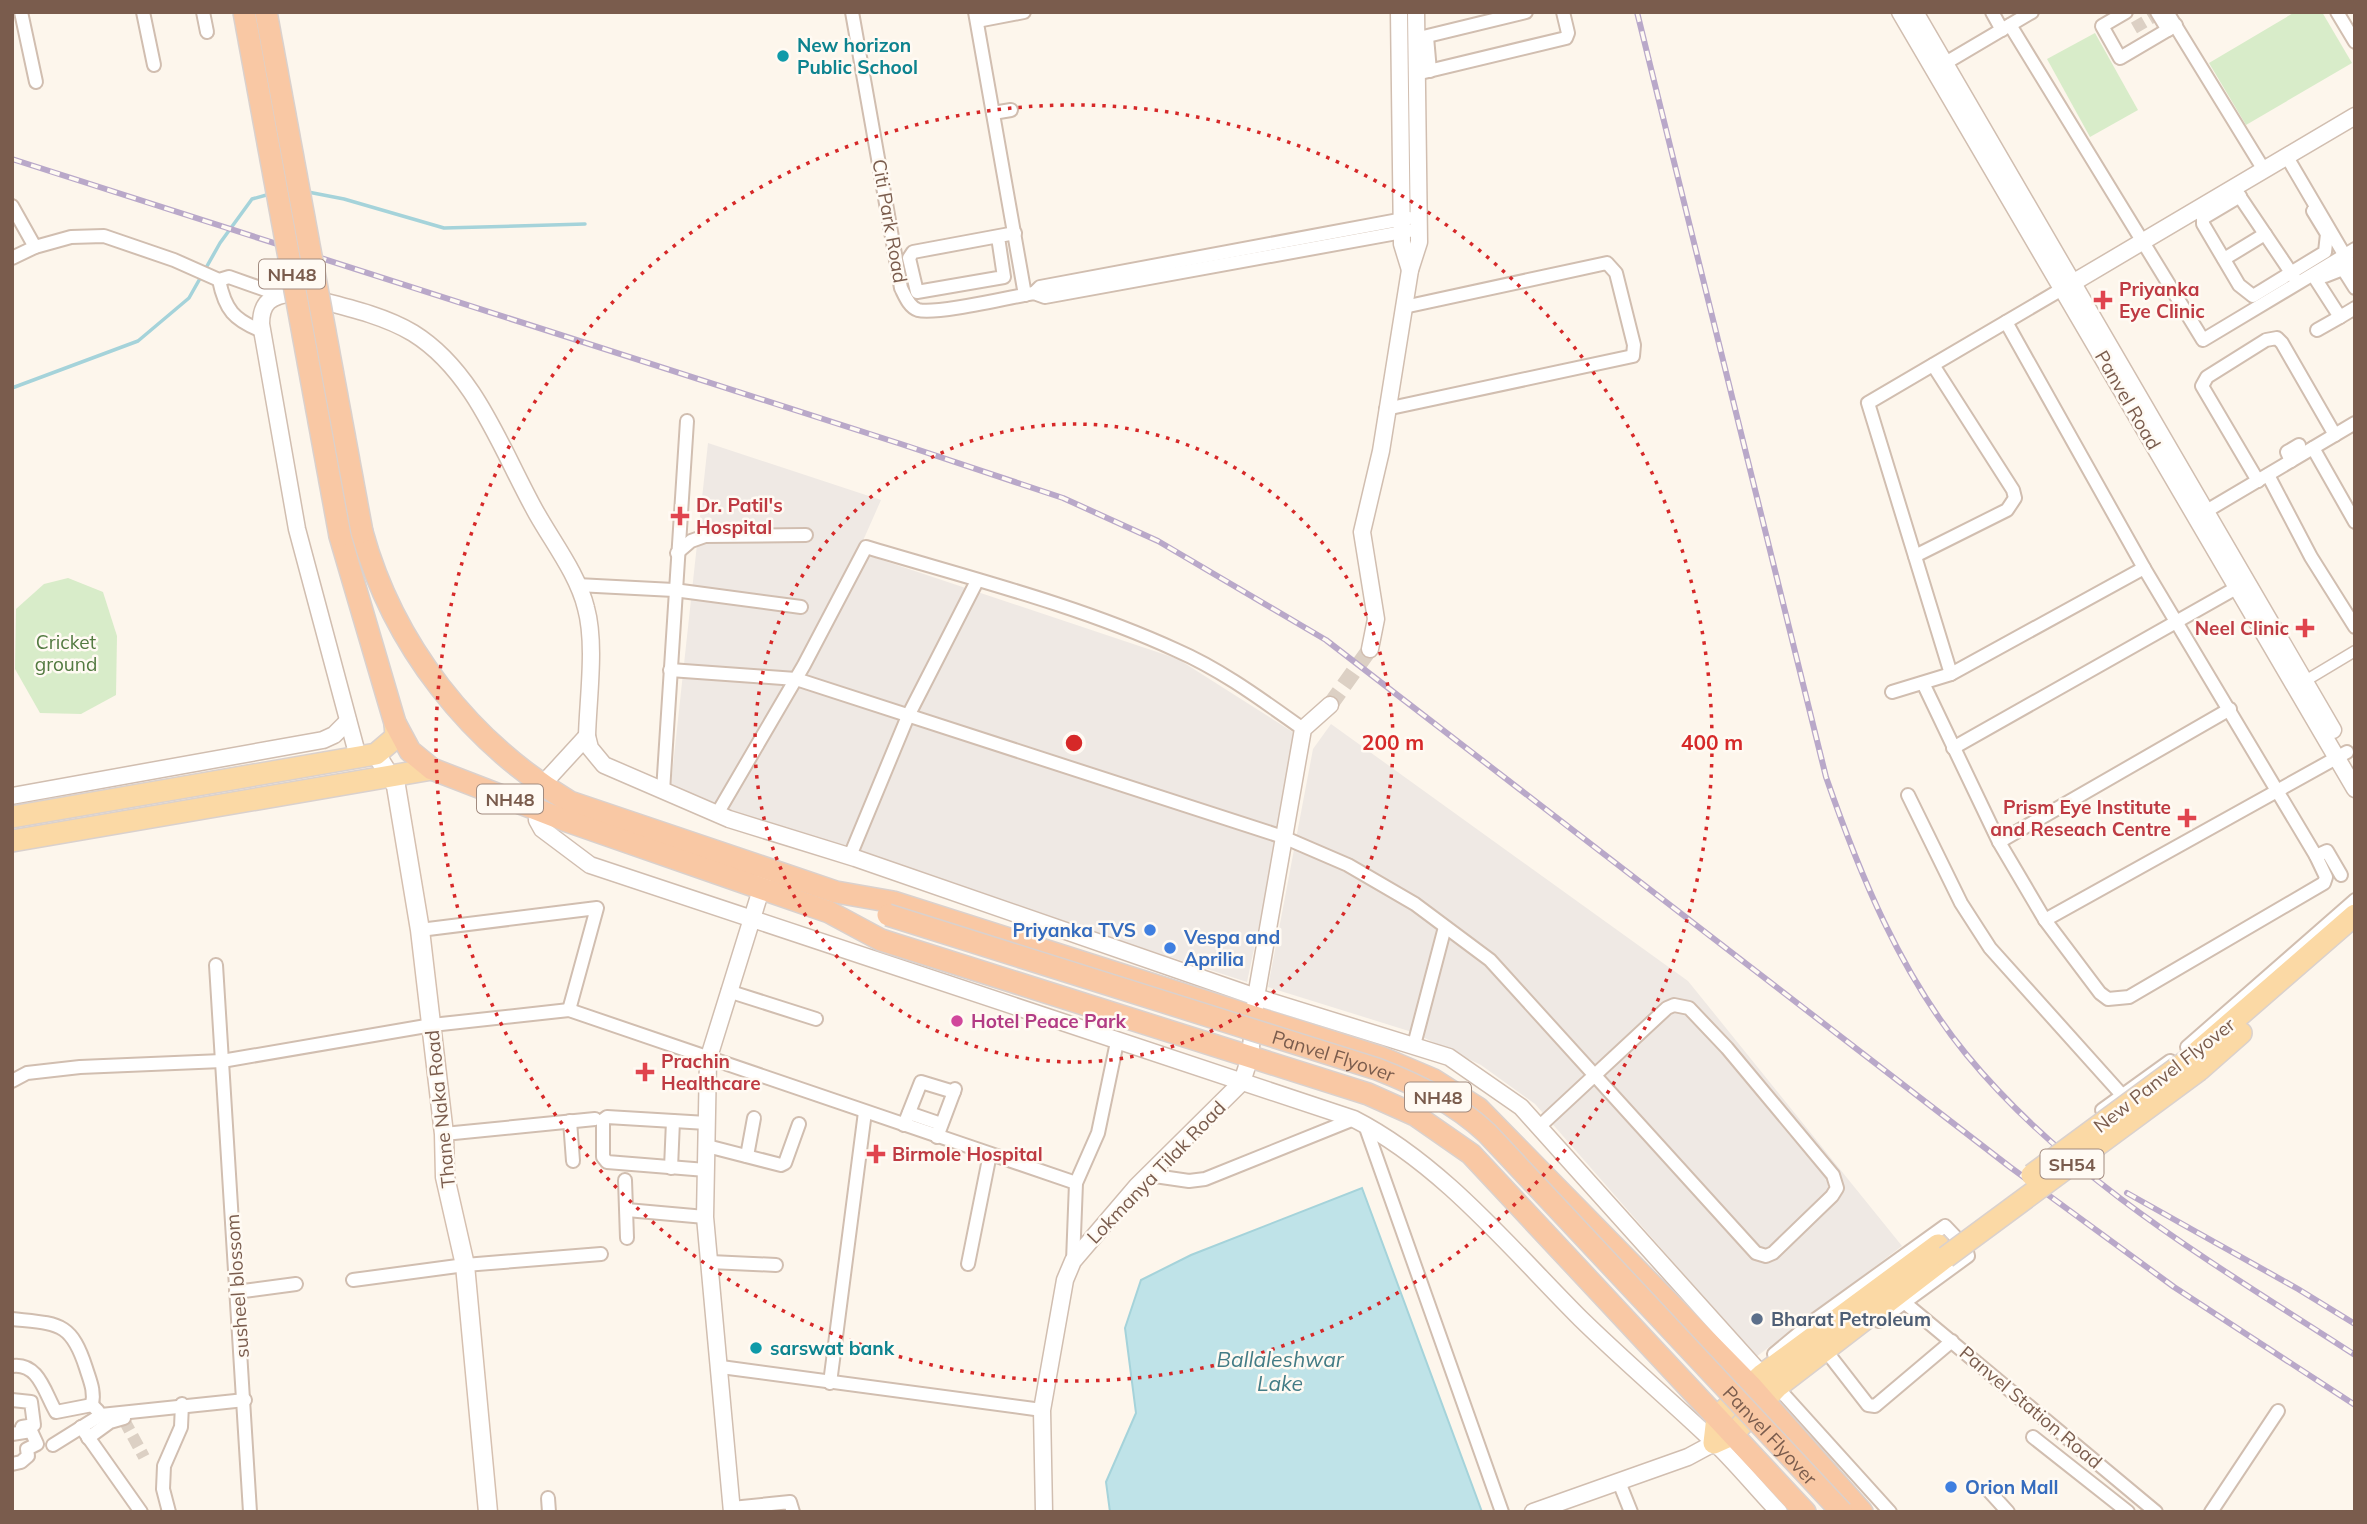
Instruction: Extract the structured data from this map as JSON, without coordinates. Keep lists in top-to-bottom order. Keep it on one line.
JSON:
{"streets":{"highway":["NH48","Panvel Flyover"],"main road":["New Panvel Flyover","Thane Naka Road","SH54"],"street":["Citi Park Road","Panvel Road","Lokmanya Tilak Road","susheel blossom","Panvel Station Road"]},"crossings":[["NH48","Panvel Flyover"],["New Panvel Flyover","SH54"]],"water":["Ballaleshwar Lake"],"parks":["Cricket ground"],"places":{"other":["New horizon Public School","Priyanka TVS","Vespa and Aprilia","Hotel Peace Park","Bharat Petroleum","sarswat bank","Orion Mall"],"health":["Priyanka Eye Clinic","Dr. Patil's Hospital","Neel Clinic","Prism Eye Institute and Reseach Centre","Prachin Healthcare","Birmole Hospital"]},"rings":["200 m","400 m"]}
